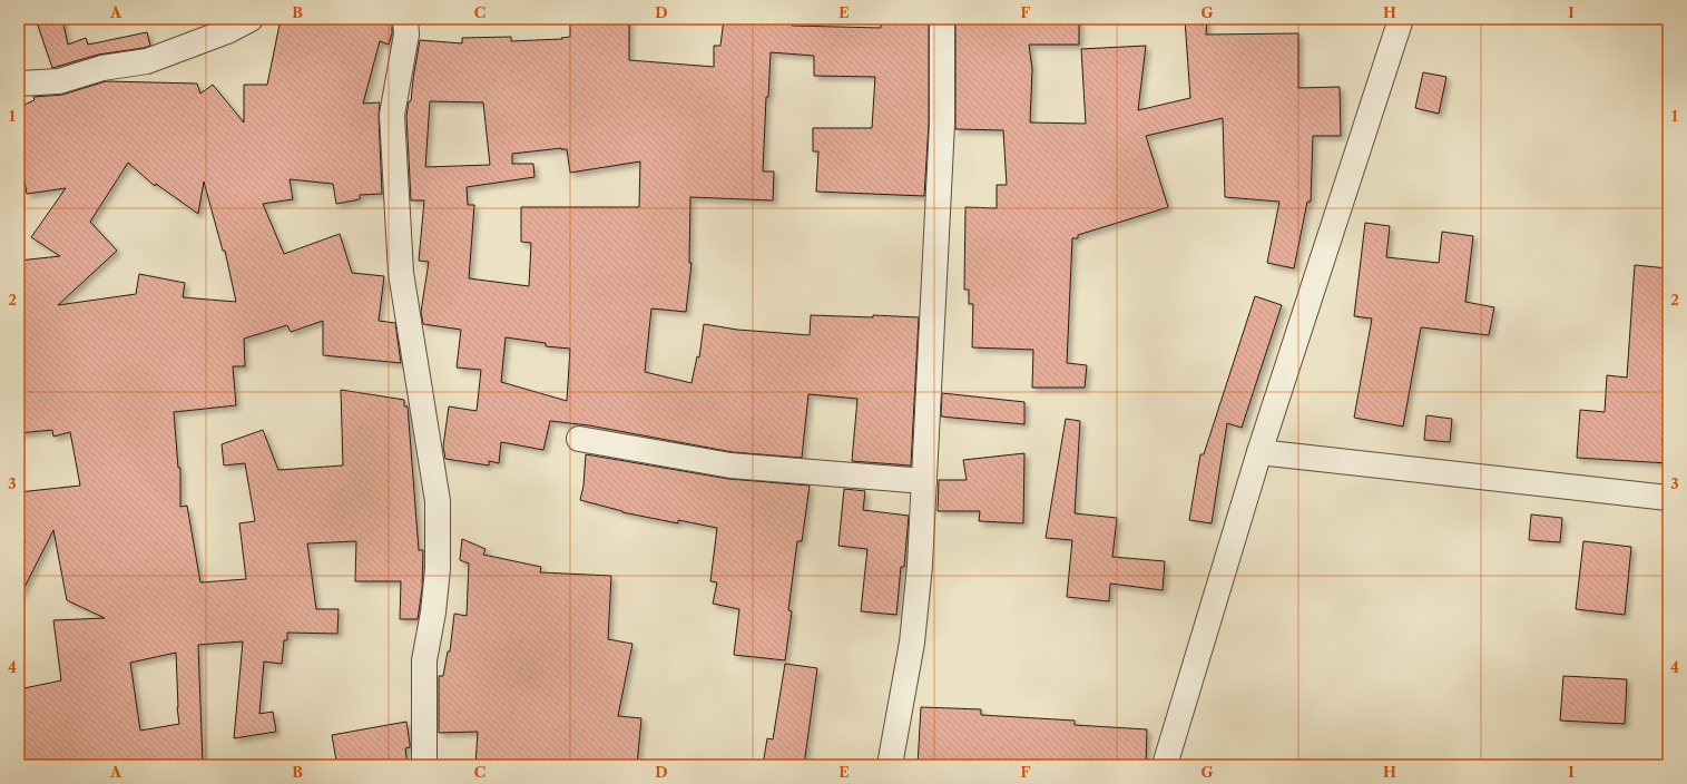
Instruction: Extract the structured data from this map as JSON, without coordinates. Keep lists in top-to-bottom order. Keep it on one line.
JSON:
{"grid":{"columns":["A","B","C","D","E","F","G","H","I"],"rows":["1","2","3","4"]}}
